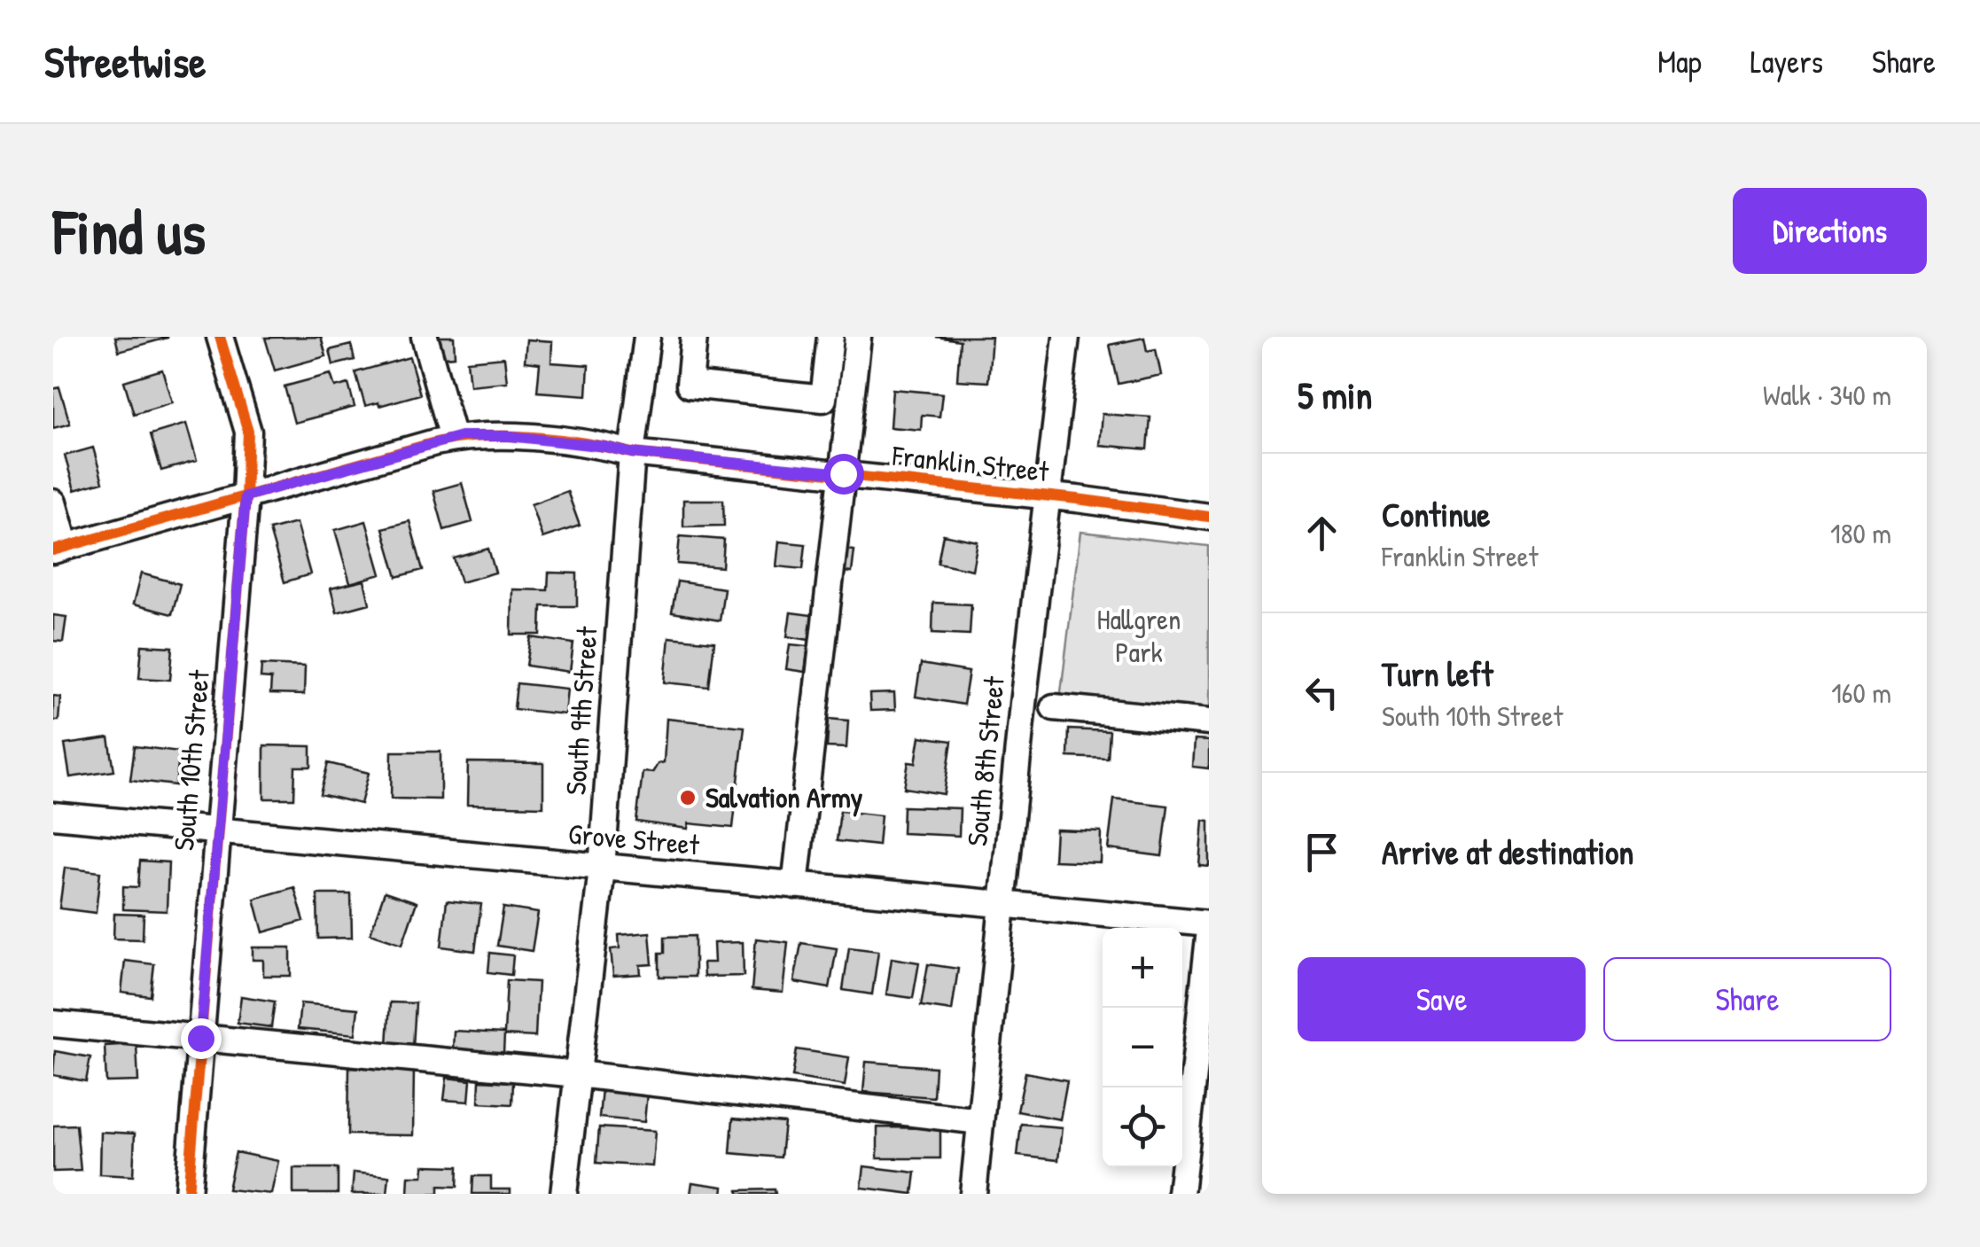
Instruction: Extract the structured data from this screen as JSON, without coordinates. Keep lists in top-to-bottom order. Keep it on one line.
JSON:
{"streets":{"street":["Franklin Street","South 9th Street","South 10th Street","South 8th Street","Grove Street"]},"crossings":[["Franklin Street","South 9th Street"],["Franklin Street","South 10th Street"],["Franklin Street","South 8th Street"],["South 9th Street","Grove Street"],["South 10th Street","Grove Street"],["South 8th Street","Grove Street"]],"parks":["Hallgren Park"],"places":["Salvation Army"],"page":{"header":"Streetwise","nav":["Map","Layers","Share"],"buttons":["Directions",["Save","Share"]],"title":"Find us","heading":["5 min","Walk · 340 m"],"list":[["Continue","Franklin Street","180 m"],["Turn left","South 10th Street","160 m"],"Arrive at destination"],"map_buttons":["+","−"]}}
